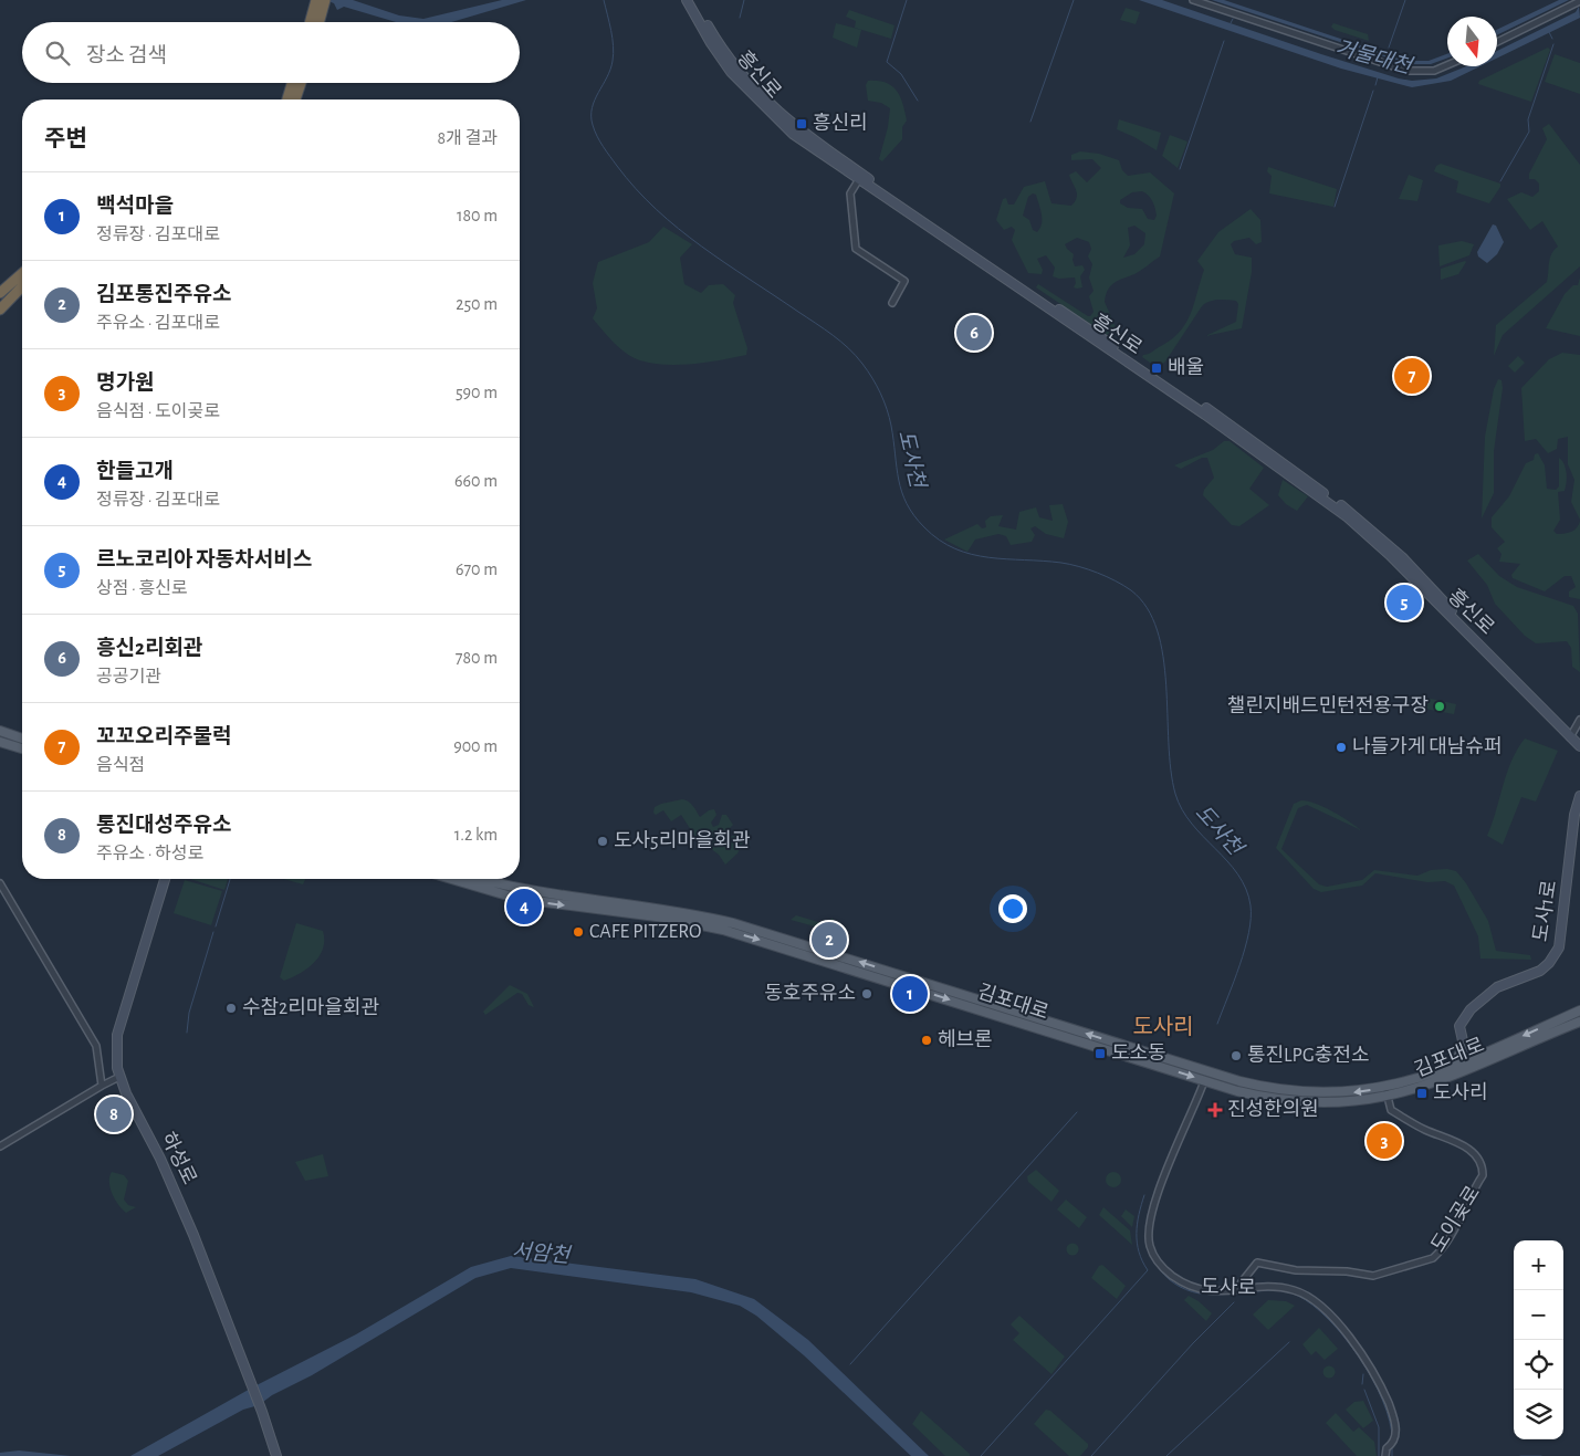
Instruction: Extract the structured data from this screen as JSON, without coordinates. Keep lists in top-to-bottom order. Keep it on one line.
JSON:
{"streets":{"main road":["흥신로","도사1로","김포대로","하성로"],"street":["도이곶로","도사로"]},"crossings":[["김포대로","도이곶로"],["김포대로","도사로"],["도이곶로","도사로"]],"districts":["도사리"],"water":["거물대천","도사천","서암천"],"places":{"transit":["흥신리","배울","도소동","도사리"],"other":["챌린지배드민턴전용구장","나들가게 대남슈퍼","도사5리마을회관","CAFE PITZERO","동호주유소","수참2리마을회관","헤브론","통진LPG충전소"],"health":["진성한의원"]},"north":"bottom","page":{"search":"장소 검색","heading":["주변","8개 결과"],"list":[{"mark":"1","name":"백석마을","note":"정류장 · 김포대로","value":"180 m"},{"mark":"2","name":"김포통진주유소","note":"주유소 · 김포대로","value":"250 m"},{"mark":"3","name":"명가원","note":"음식점 · 도이곶로","value":"590 m"},{"mark":"4","name":"한들고개","note":"정류장 · 김포대로","value":"660 m"},{"mark":"5","name":"르노코리아 자동차서비스","note":"상점 · 흥신로","value":"670 m"},{"mark":"6","name":"흥신2리회관","note":"공공기관","value":"780 m"},{"mark":"7","name":"꼬꼬오리주물럭","note":"음식점","value":"900 m"},{"mark":"8","name":"통진대성주유소","note":"주유소 · 하성로","value":"1.2 km"}],"pins":["6","7","5","4","2","1","8","3"],"map_buttons":["+","−"]}}
